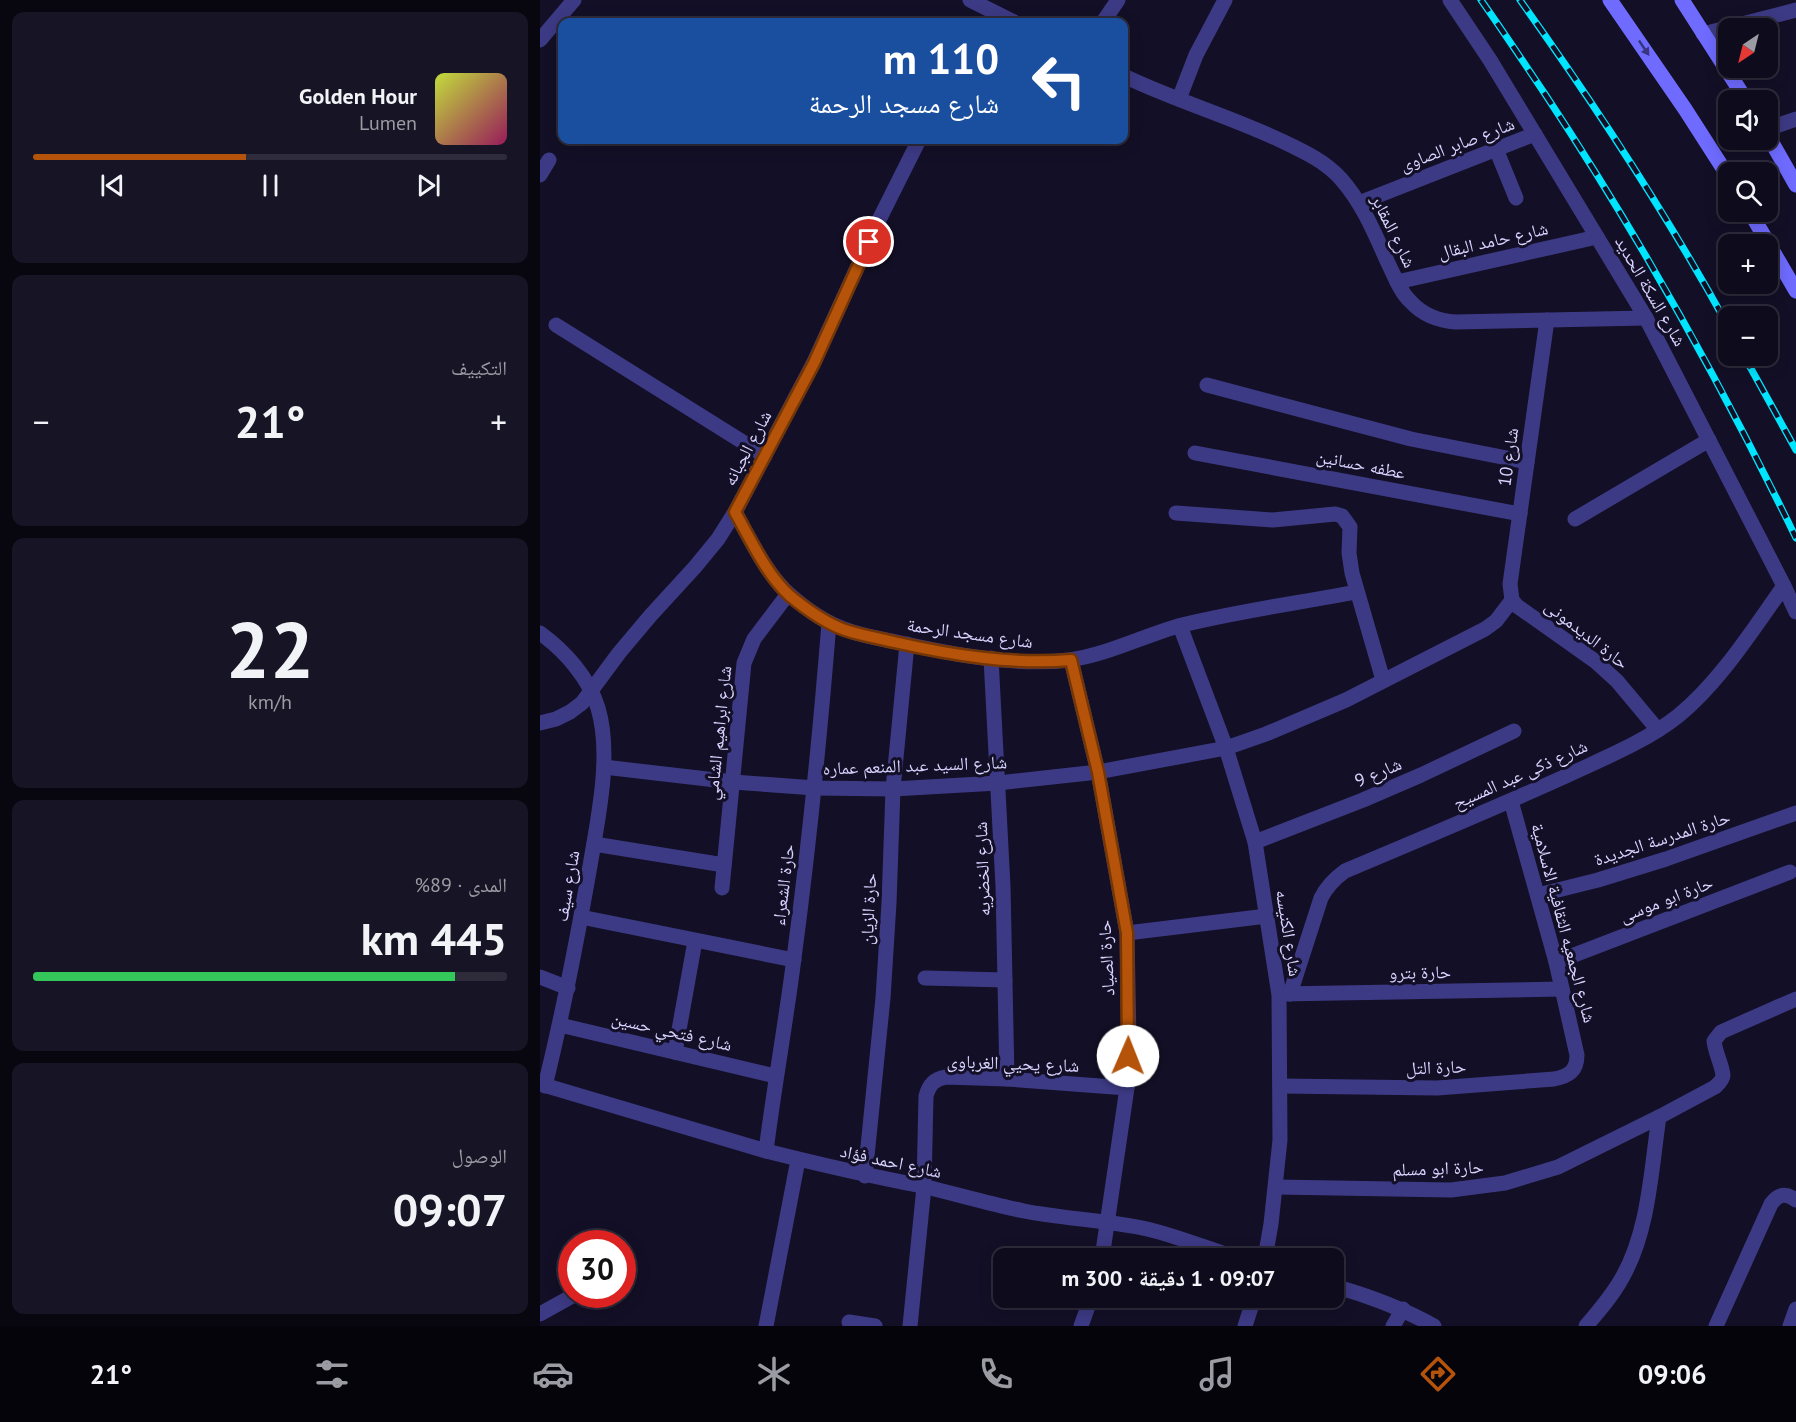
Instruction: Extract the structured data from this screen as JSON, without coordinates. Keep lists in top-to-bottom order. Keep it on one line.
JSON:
{"streets":{"street":["شارع صابر الصاوى","شارع المقابر","شارع حامد البقال","شارع السكة الحديد","شارع الجبانه","شارع 10","عطفه حسانين","شارع مسجد الرحمة","حارة الديدمونى","شارع ابراهيم الشامي","شارع السيد عبد المنعم عماره","شارع 9","شارع ذكى عبد المسيح","حارة المدرسة الجديدة","شارع الخضريه","حارة الشعراء","شارع سيف","حارة ابو موسى","حارة الزيان","شارع الجمعيه الثقافية الاسلامية","شارع الكنيسه","حارة الصياد","حارة بترو","شارع فتحي حسين","شارع يحيي الغرباوى","حارة التل","شارع احمد فؤاد","حارة ابو مسلم"]},"crossings":[["شارع صابر الصاوى","شارع المقابر"],["شارع صابر الصاوى","شارع السكة الحديد"],["شارع المقابر","شارع حامد البقال"],["شارع المقابر","شارع السكة الحديد"],["شارع المقابر","شارع 10"],["شارع حامد البقال","شارع السكة الحديد"],["شارع السكة الحديد","شارع ذكى عبد المسيح"],["شارع الجبانه","شارع مسجد الرحمة"],["شارع الجبانه","شارع سيف"],["شارع 10","عطفه حسانين"],["شارع 10","حارة الديدمونى"],["شارع 10","شارع السيد عبد المنعم عماره"],["شارع مسجد الرحمة","شارع ابراهيم الشامي"],["شارع مسجد الرحمة","شارع الخضريه"],["شارع مسجد الرحمة","حارة الشعراء"],["شارع مسجد الرحمة","حارة الزيان"],["شارع مسجد الرحمة","شارع الكنيسه"],["شارع مسجد الرحمة","حارة الصياد"],["حارة الديدمونى","شارع السيد عبد المنعم عماره"],["حارة الديدمونى","شارع ذكى عبد المسيح"],["شارع ابراهيم الشامي","شارع السيد عبد المنعم عماره"],["شارع السيد عبد المنعم عماره","شارع الخضريه"],["شارع السيد عبد المنعم عماره","حارة الشعراء"],["شارع السيد عبد المنعم عماره","شارع سيف"],["شارع السيد عبد المنعم عماره","حارة الزيان"],["شارع السيد عبد المنعم عماره","شارع الكنيسه"],["شارع السيد عبد المنعم عماره","حارة الصياد"],["شارع 9","شارع الكنيسه"],["شارع ذكى عبد المسيح","شارع الجمعيه الثقافية الاسلامية"],["شارع ذكى عبد المسيح","شارع الكنيسه"],["شارع ذكى عبد المسيح","حارة بترو"],["حارة المدرسة الجديدة","شارع الجمعيه الثقافية الاسلامية"],["شارع الخضريه","شارع يحيي الغرباوى"],["حارة الشعراء","شارع فتحي حسين"],["حارة الشعراء","شارع احمد فؤاد"],["شارع سيف","شارع فتحي حسين"],["شارع سيف","شارع احمد فؤاد"],["حارة ابو موسى","شارع الجمعيه الثقافية الاسلامية"],["حارة الزيان","شارع احمد فؤاد"],["شارع الجمعيه الثقافية الاسلامية","حارة بترو"],["شارع الجمعيه الثقافية الاسلامية","حارة التل"],["شارع الكنيسه","حارة بترو"],["شارع الكنيسه","حارة التل"],["شارع الكنيسه","حارة ابو مسلم"],["حارة الصياد","شارع يحيي الغرباوى"],["حارة الصياد","شارع احمد فؤاد"],["شارع يحيي الغرباوى","شارع احمد فؤاد"]],"north":"bottom left","page":{"map_buttons":["+","−"],"turn":["110 m","شارع مسجد الرحمة"],"song":["Golden Hour","Lumen"],"tile":["التكييف",["22","km/h"],["المدى · 89%","445 km"],["الوصول","09:07"]],"heat":["−","21°","+"],"limit":"30","trip":"09:07 · 1 دقيقة · 300 m","tabs":["09:06","21°"]}}
